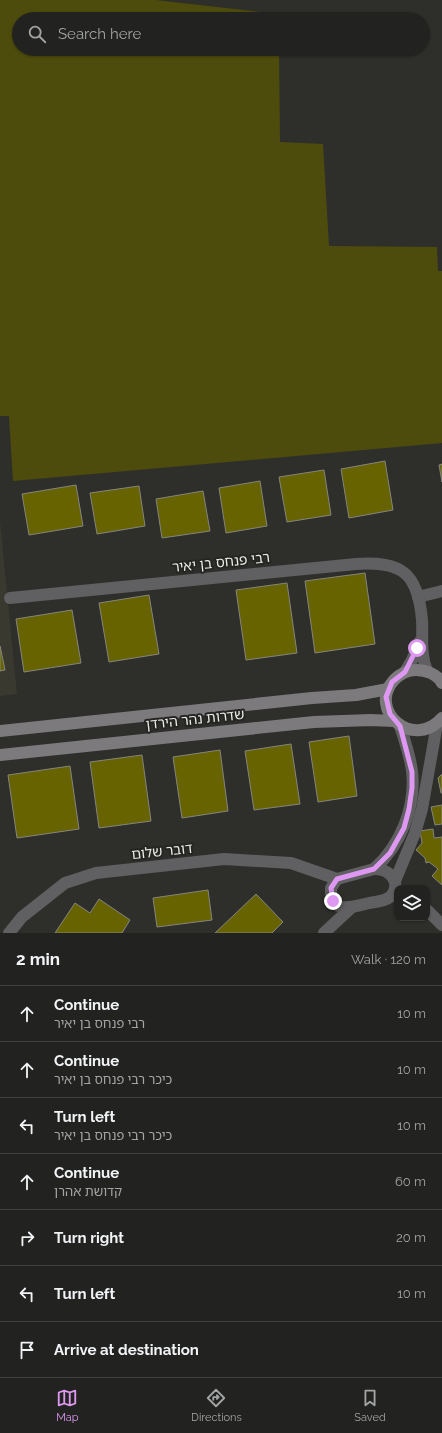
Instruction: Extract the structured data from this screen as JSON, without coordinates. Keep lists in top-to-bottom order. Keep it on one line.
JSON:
{"streets":{"main road":["שדרות נהר הירדן"],"street":["רבי פנחס בן יאיר","דובר שלום"]},"page":{"search":"Search here","heading":["2 min","Walk · 120 m"],"list":[["Continue","רבי פנחס בן יאיר","10 m"],["Continue","כיכר רבי פנחס בן יאיר","10 m"],["Turn left","כיכר רבי פנחס בן יאיר","10 m"],["Continue","קדושת אהרן","60 m"],["Turn right","20 m"],["Turn left","10 m"],"Arrive at destination"],"nav":["Map","Directions","Saved"]}}
